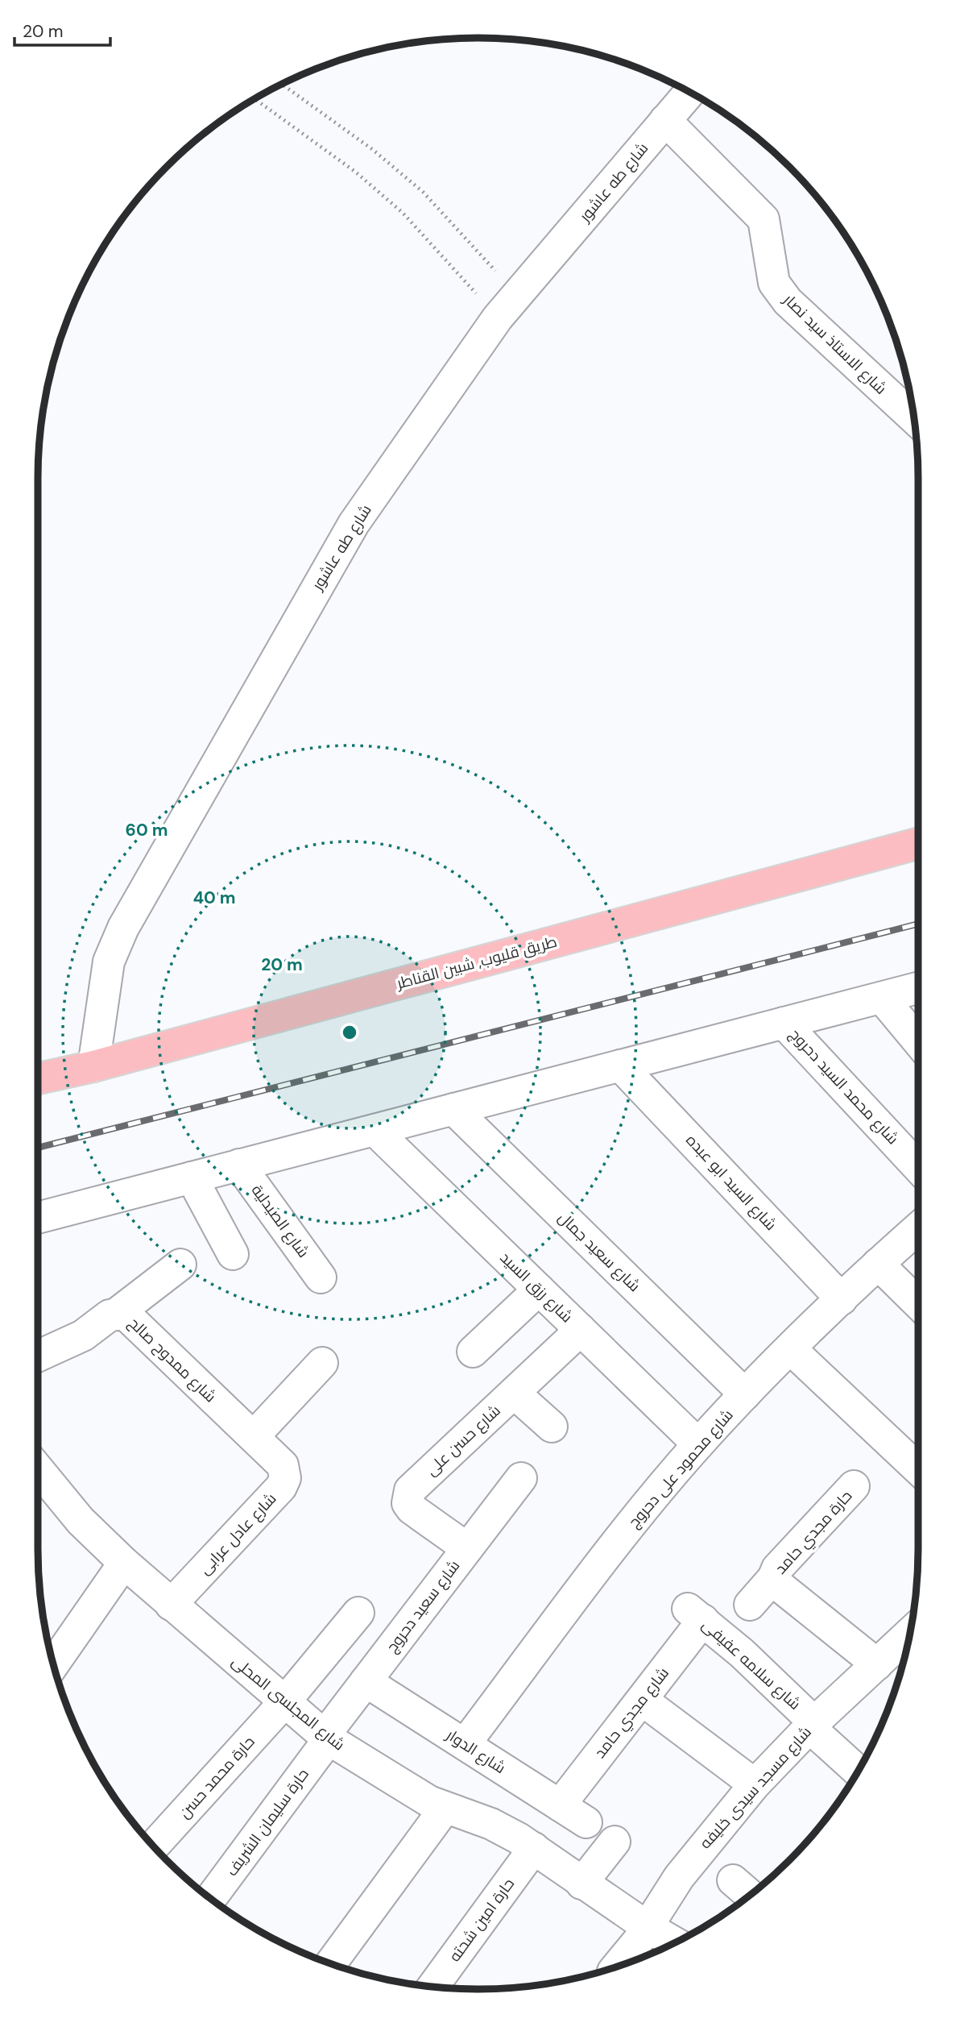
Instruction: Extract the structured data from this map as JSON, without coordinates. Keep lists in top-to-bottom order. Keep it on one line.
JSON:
{"streets":{"main road":["طريق قليوب, شبين القناطر"],"street":["شارع طه عاشور","شارع الاستاذ سيد نصار","شارع محمد السيد دحروج","شارع السيد ابو عبده","شارع الصيدلية","شارع سعيد جمال","شارع رزق السيد","شارع ممدوح صالح","شارع حسن على","شارع محمود على دحروج","حارة مجدي حامد","شارع عادل عرابى","شارع سعيد دحروج","شارع سلامه عفيفى","شارع المجلسى المحلى","شارع مجدي حامد","شارع الدوار","حارة محمد حسن","شارع مسجد سيدى خليفه","حارة سليمان الشريف","حارة امين شحته"]},"crossings":[["شارع طه عاشور","شارع الاستاذ سيد نصار"],["شارع طه عاشور","طريق قليوب, شبين القناطر"],["شارع السيد ابو عبده","شارع محمود على دحروج"],["شارع سعيد جمال","شارع محمود على دحروج"],["شارع رزق السيد","شارع حسن على"],["شارع رزق السيد","شارع محمود على دحروج"],["شارع ممدوح صالح","شارع عادل عرابى"],["شارع حسن على","شارع سعيد دحروج"],["شارع محمود على دحروج","شارع الدوار"],["حارة مجدي حامد","شارع مسجد سيدى خليفه"],["شارع عادل عرابى","شارع المجلسى المحلى"],["شارع سعيد دحروج","شارع المجلسى المحلى"],["شارع سعيد دحروج","شارع الدوار"],["شارع سعيد دحروج","حارة سليمان الشريف"],["شارع سلامه عفيفى","شارع مجدي حامد"],["شارع سلامه عفيفى","شارع مسجد سيدى خليفه"],["شارع المجلسى المحلى","حارة محمد حسن"],["شارع المجلسى المحلى","شارع مسجد سيدى خليفه"],["شارع المجلسى المحلى","حارة سليمان الشريف"],["شارع المجلسى المحلى","حارة امين شحته"],["شارع مجدي حامد","شارع الدوار"]],"scale_bar":"20 m","rings":["60 m","40 m","20 m"]}
